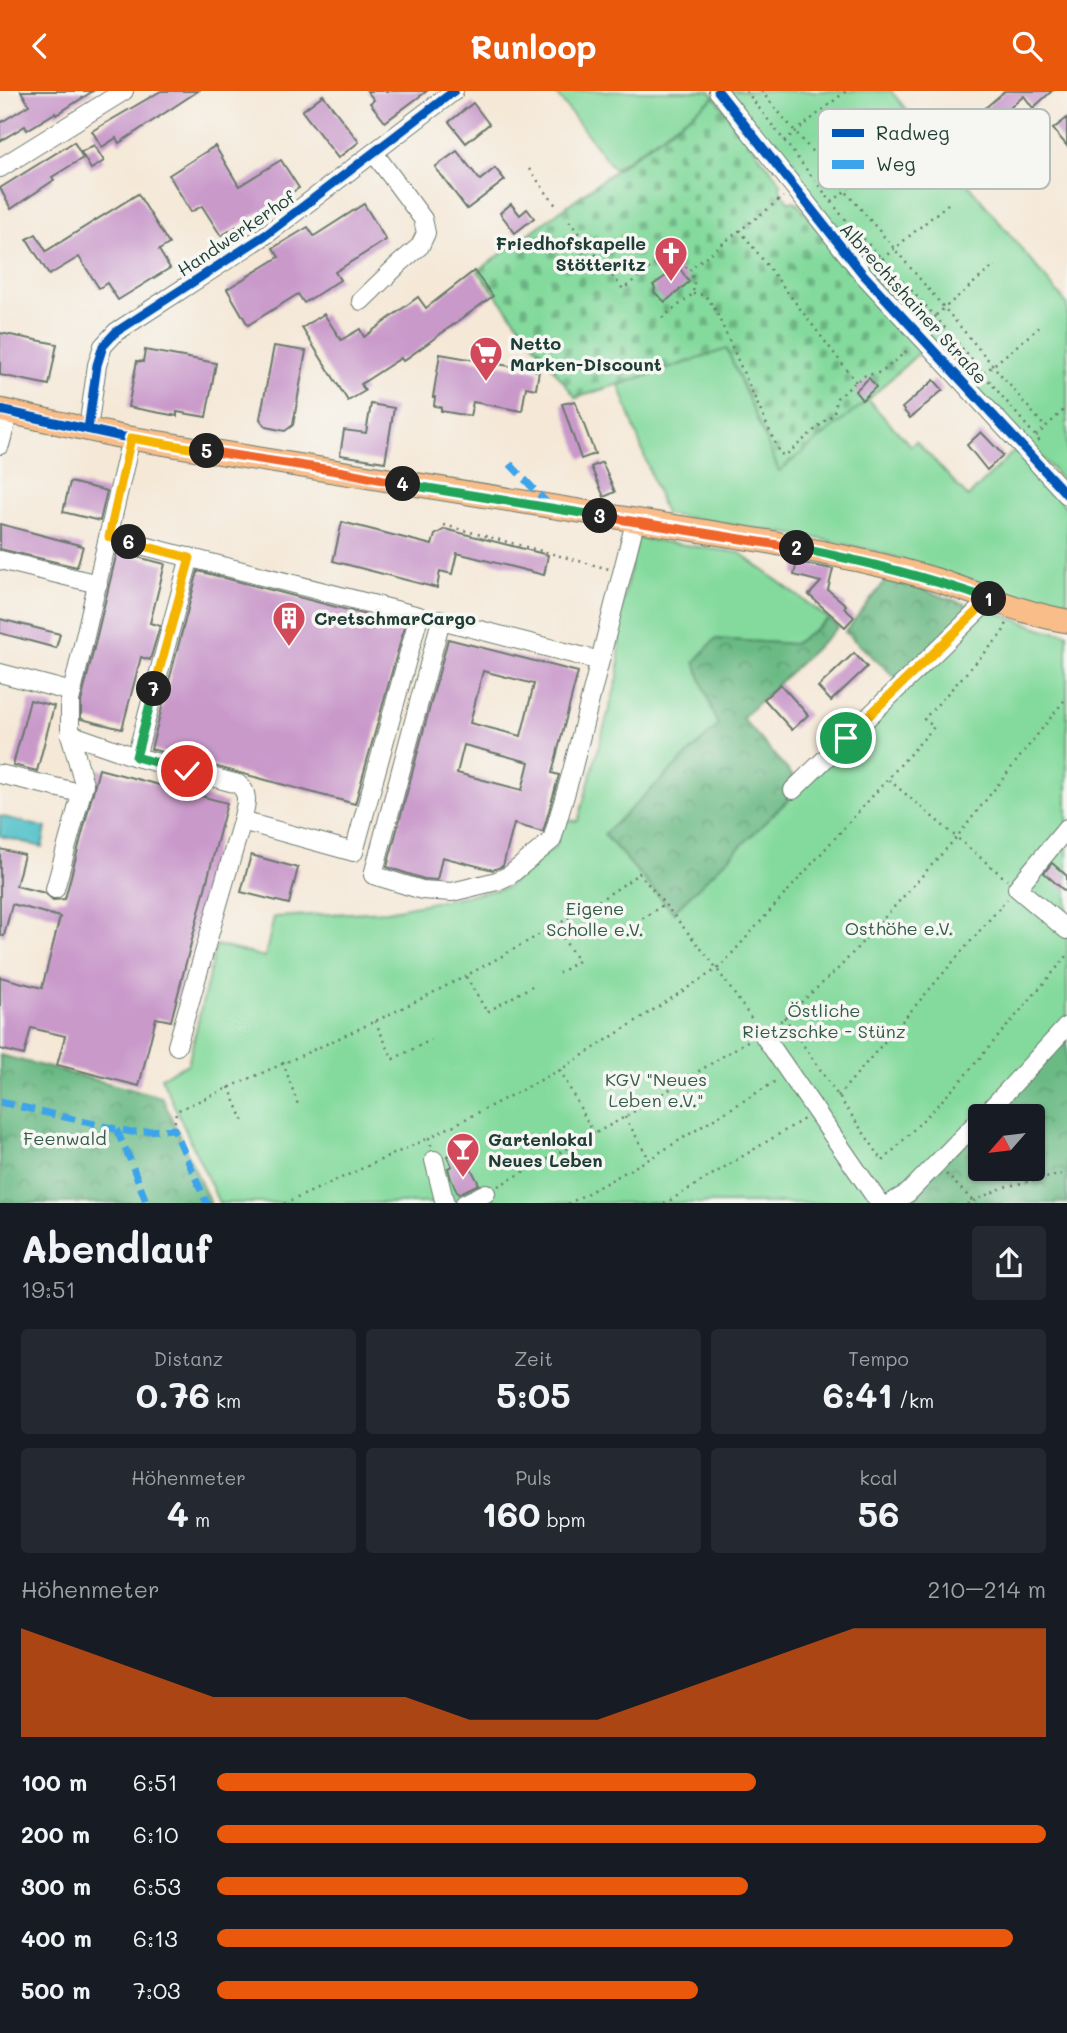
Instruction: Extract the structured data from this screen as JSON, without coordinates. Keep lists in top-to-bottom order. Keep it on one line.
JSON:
{"streets":{"street":["Handwerkerhof","Albrechtshainer Straße"]},"parks":["Eigene Scholle e.V.","Osthöhe e.V.","Östliche Rietzschke - Stünz","KGV \"Neues Leben e.V.\"","Feenwald"],"places":{"church":["Friedhofskapelle Stötteritz"],"supermarket":["Netto Marken-Discount"],"building":["CretschmarCargo"],"bar":["Gartenlokal Neues Leben"]},"legend":["Radweg","Weg"],"north":"bottom left","page":{"header":"Runloop","pins":["5","4","3","6","2","1","7"],"heading":["Abendlauf","19:51"],"stats":[["Distanz","0.76 km"],["Zeit","5:05"],["Tempo","6:41 /km"],["Höhenmeter","4 m"],["Puls","160 bpm"],["kcal","56"]],"chart":["Höhenmeter","210–214 m"],"list":[{"name":"100 m","note":"6:51"},{"name":"200 m","note":"6:10"},{"name":"300 m","note":"6:53"},{"name":"400 m","note":"6:13"},{"name":"500 m","note":"7:03"}]}}
